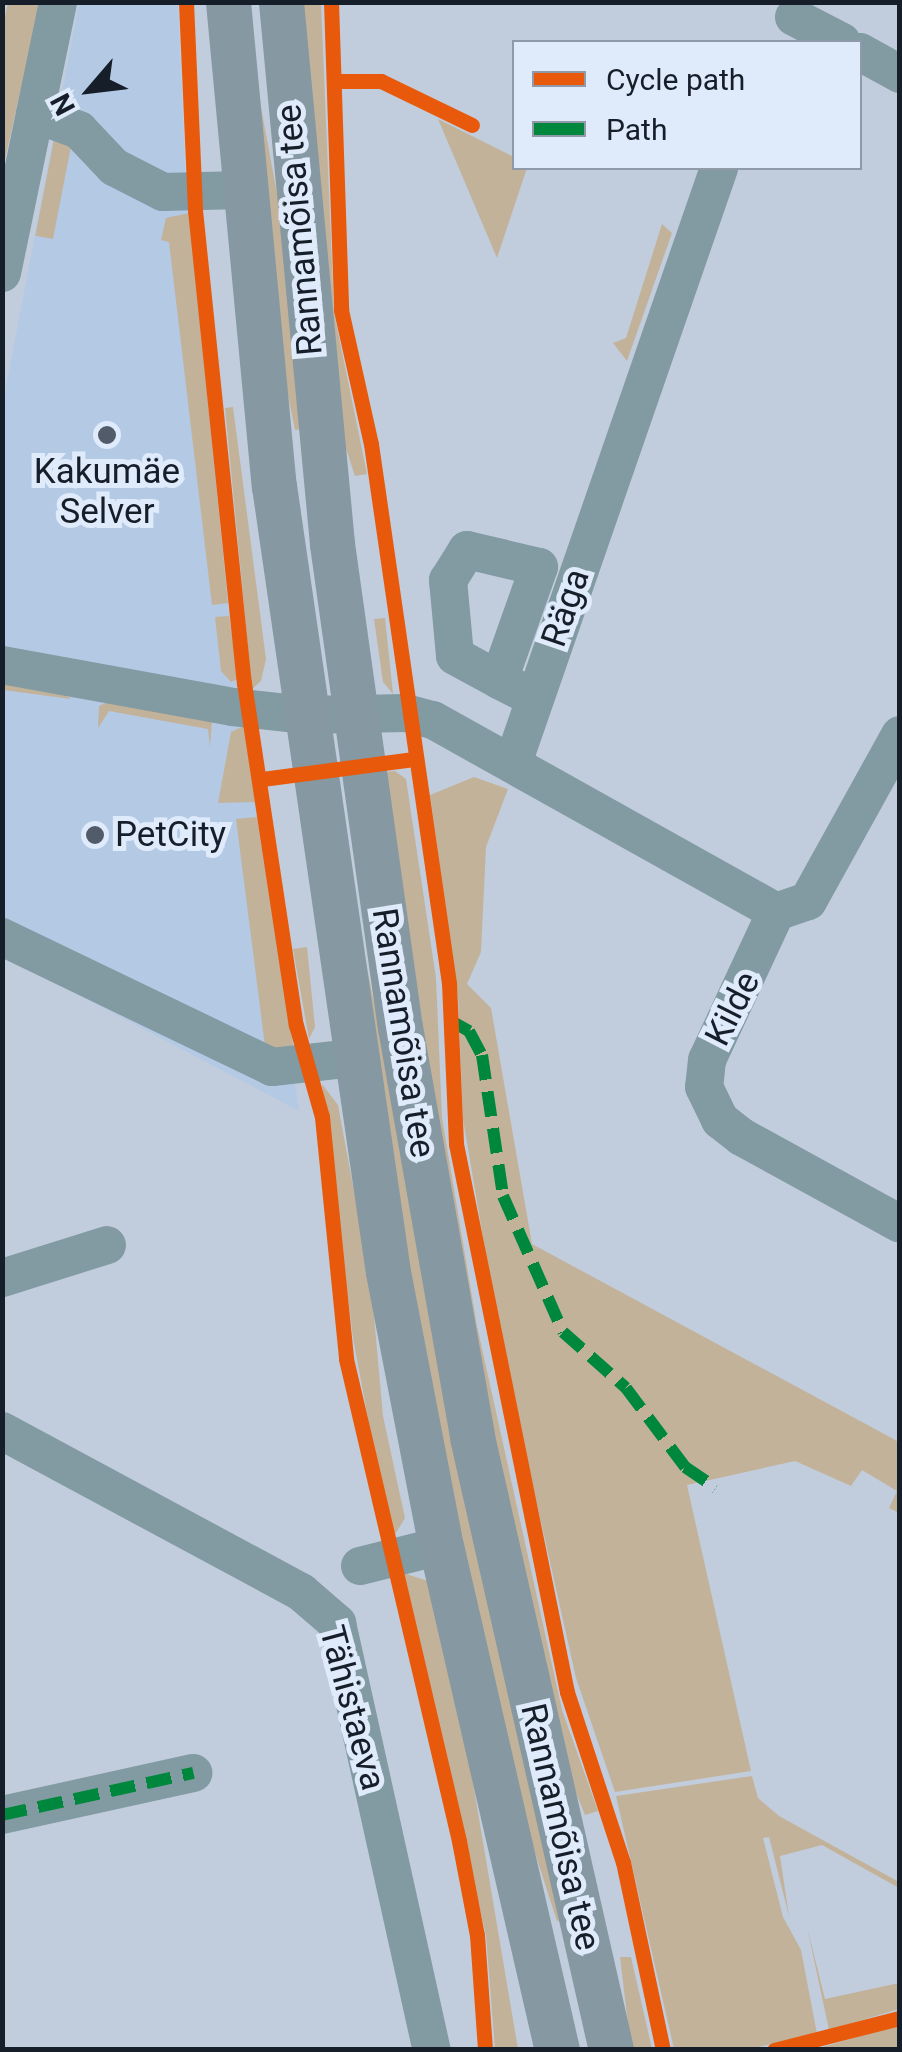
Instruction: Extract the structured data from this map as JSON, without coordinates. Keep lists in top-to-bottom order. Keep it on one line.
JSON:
{"streets":{"main road":["Rannamõisa tee"],"street":["Räga","Kilde","Tähistaeva"]},"places":["Kakumäe Selver","PetCity"],"legend":["Cycle path","Path"],"north":"bottom left"}
